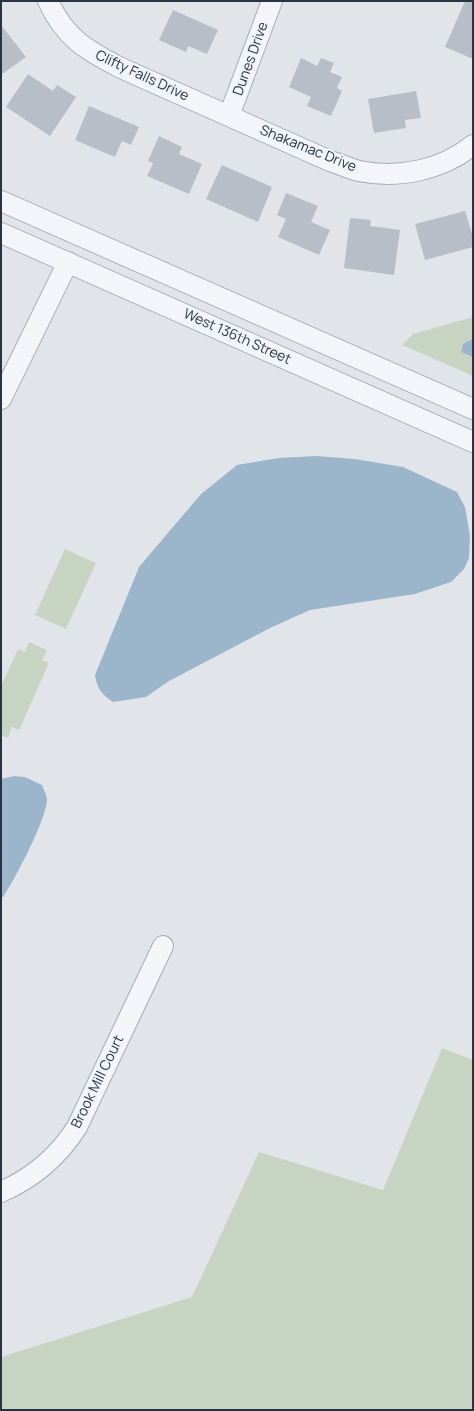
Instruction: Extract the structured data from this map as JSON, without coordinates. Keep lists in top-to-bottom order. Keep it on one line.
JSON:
{"streets":{"street":["Dunes Drive","Clifty Falls Drive","Shakamac Drive","West 136th Street","Brook Mill Court"]},"crossings":[["Dunes Drive","Clifty Falls Drive"],["Dunes Drive","Shakamac Drive"],["Clifty Falls Drive","Shakamac Drive"]]}
